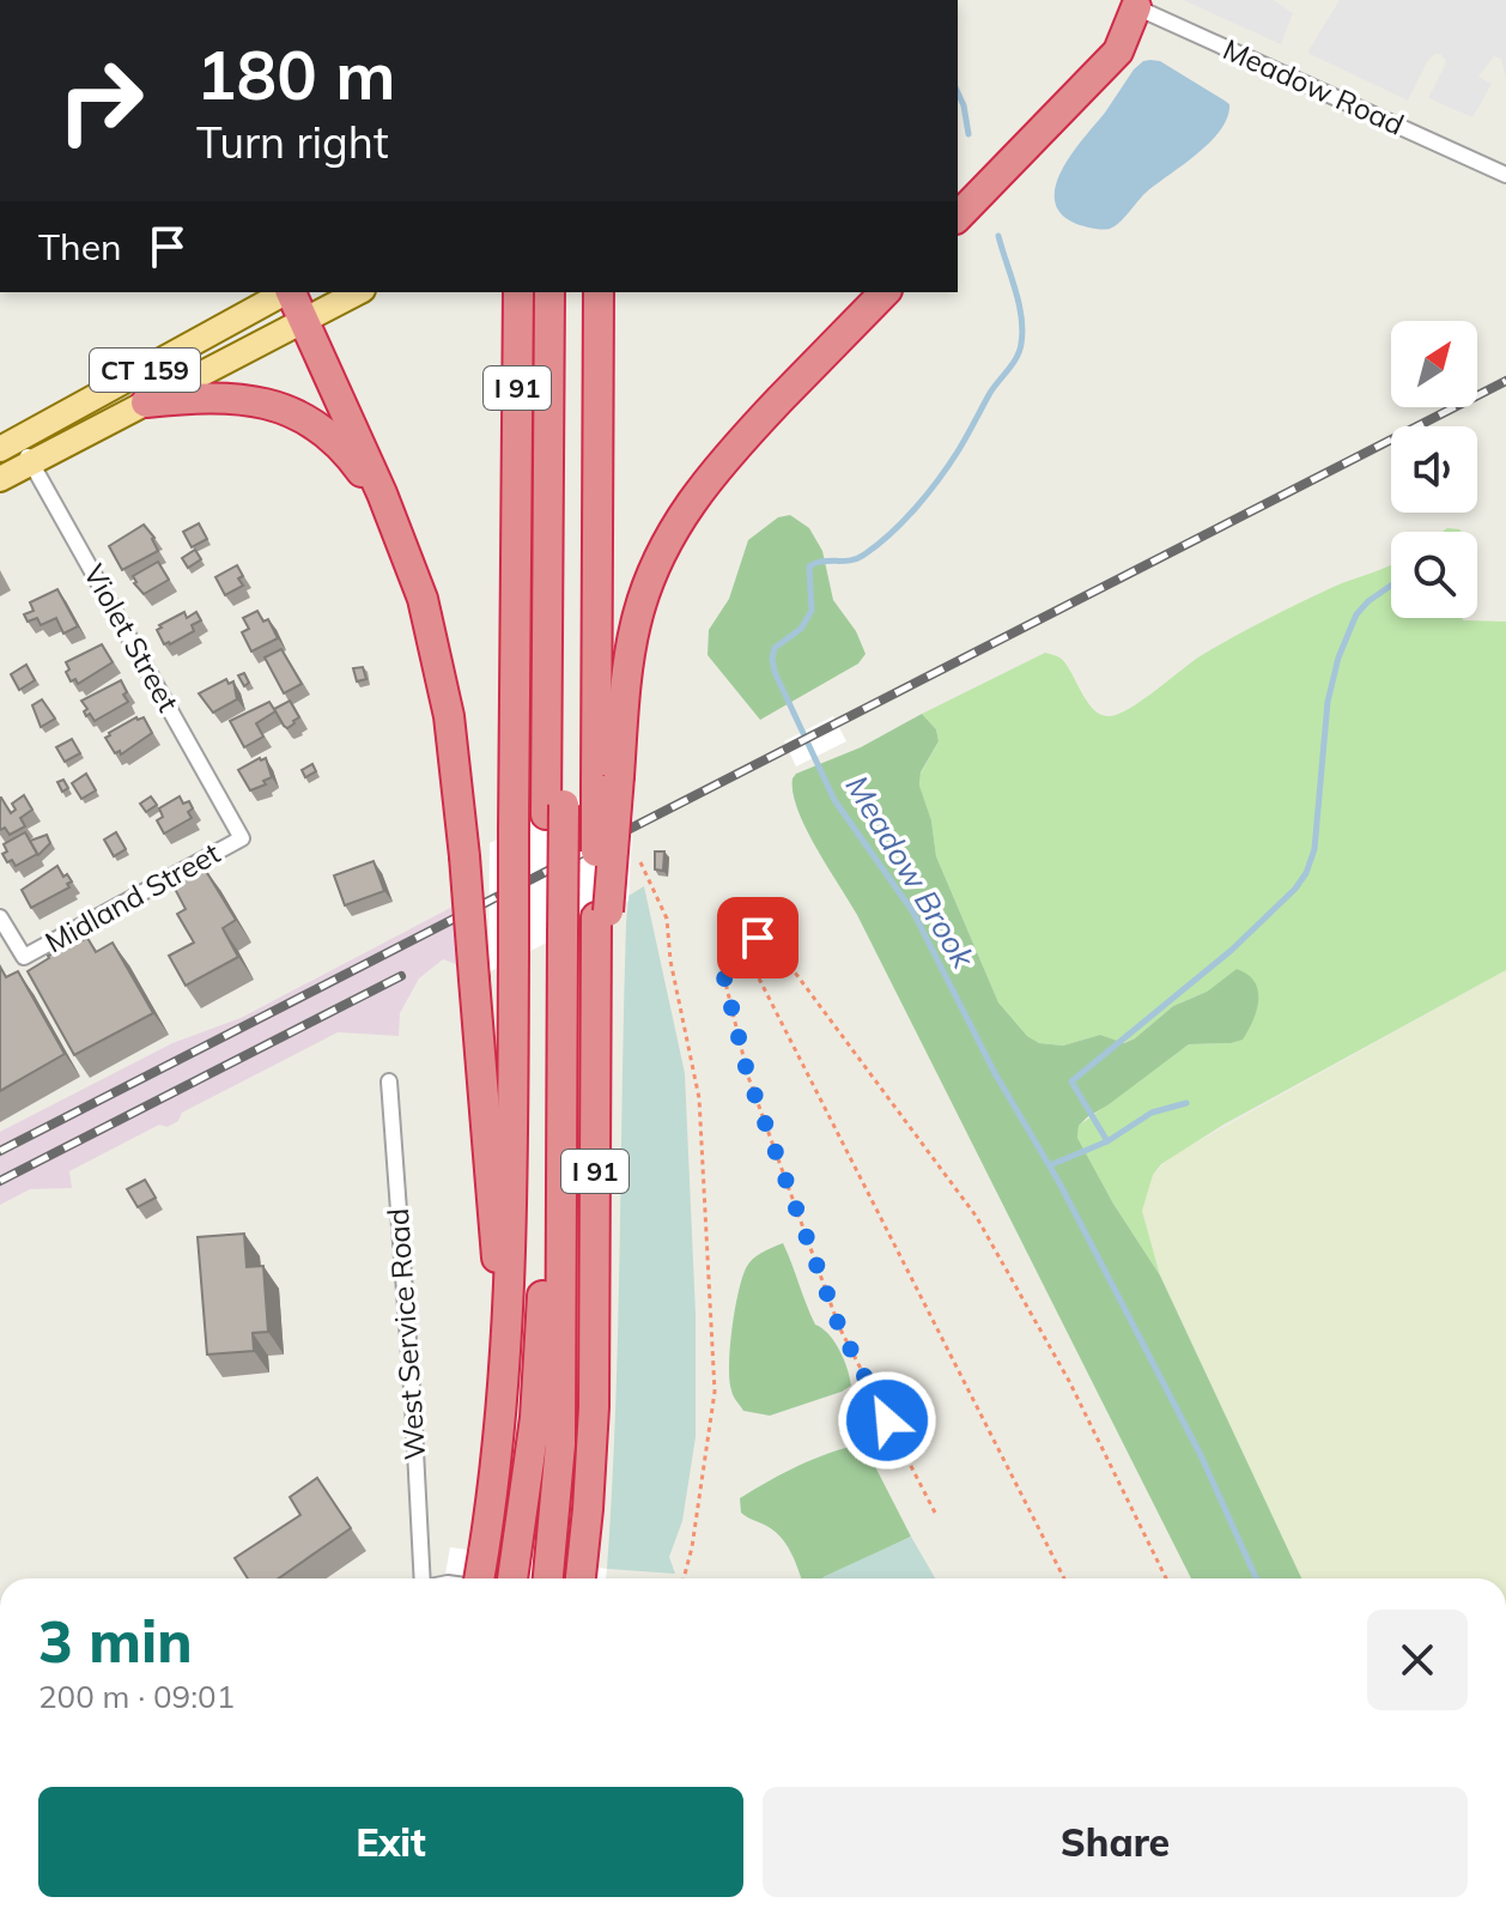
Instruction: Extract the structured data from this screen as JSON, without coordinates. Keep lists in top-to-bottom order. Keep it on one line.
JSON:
{"streets":{"highway":["I 91"],"main road":["CT 159"],"street":["Meadow Road","Violet Street","Midland Street","West Service Road"]},"crossings":[["CT 159","Violet Street"],["Violet Street","Midland Street"]],"water":["Meadow Brook"],"north":"top right","page":{"turn":["180 m","Turn right"],"then":"Then","heading":["3 min","200 m · 09:01"],"buttons":["Exit","Share"]}}
